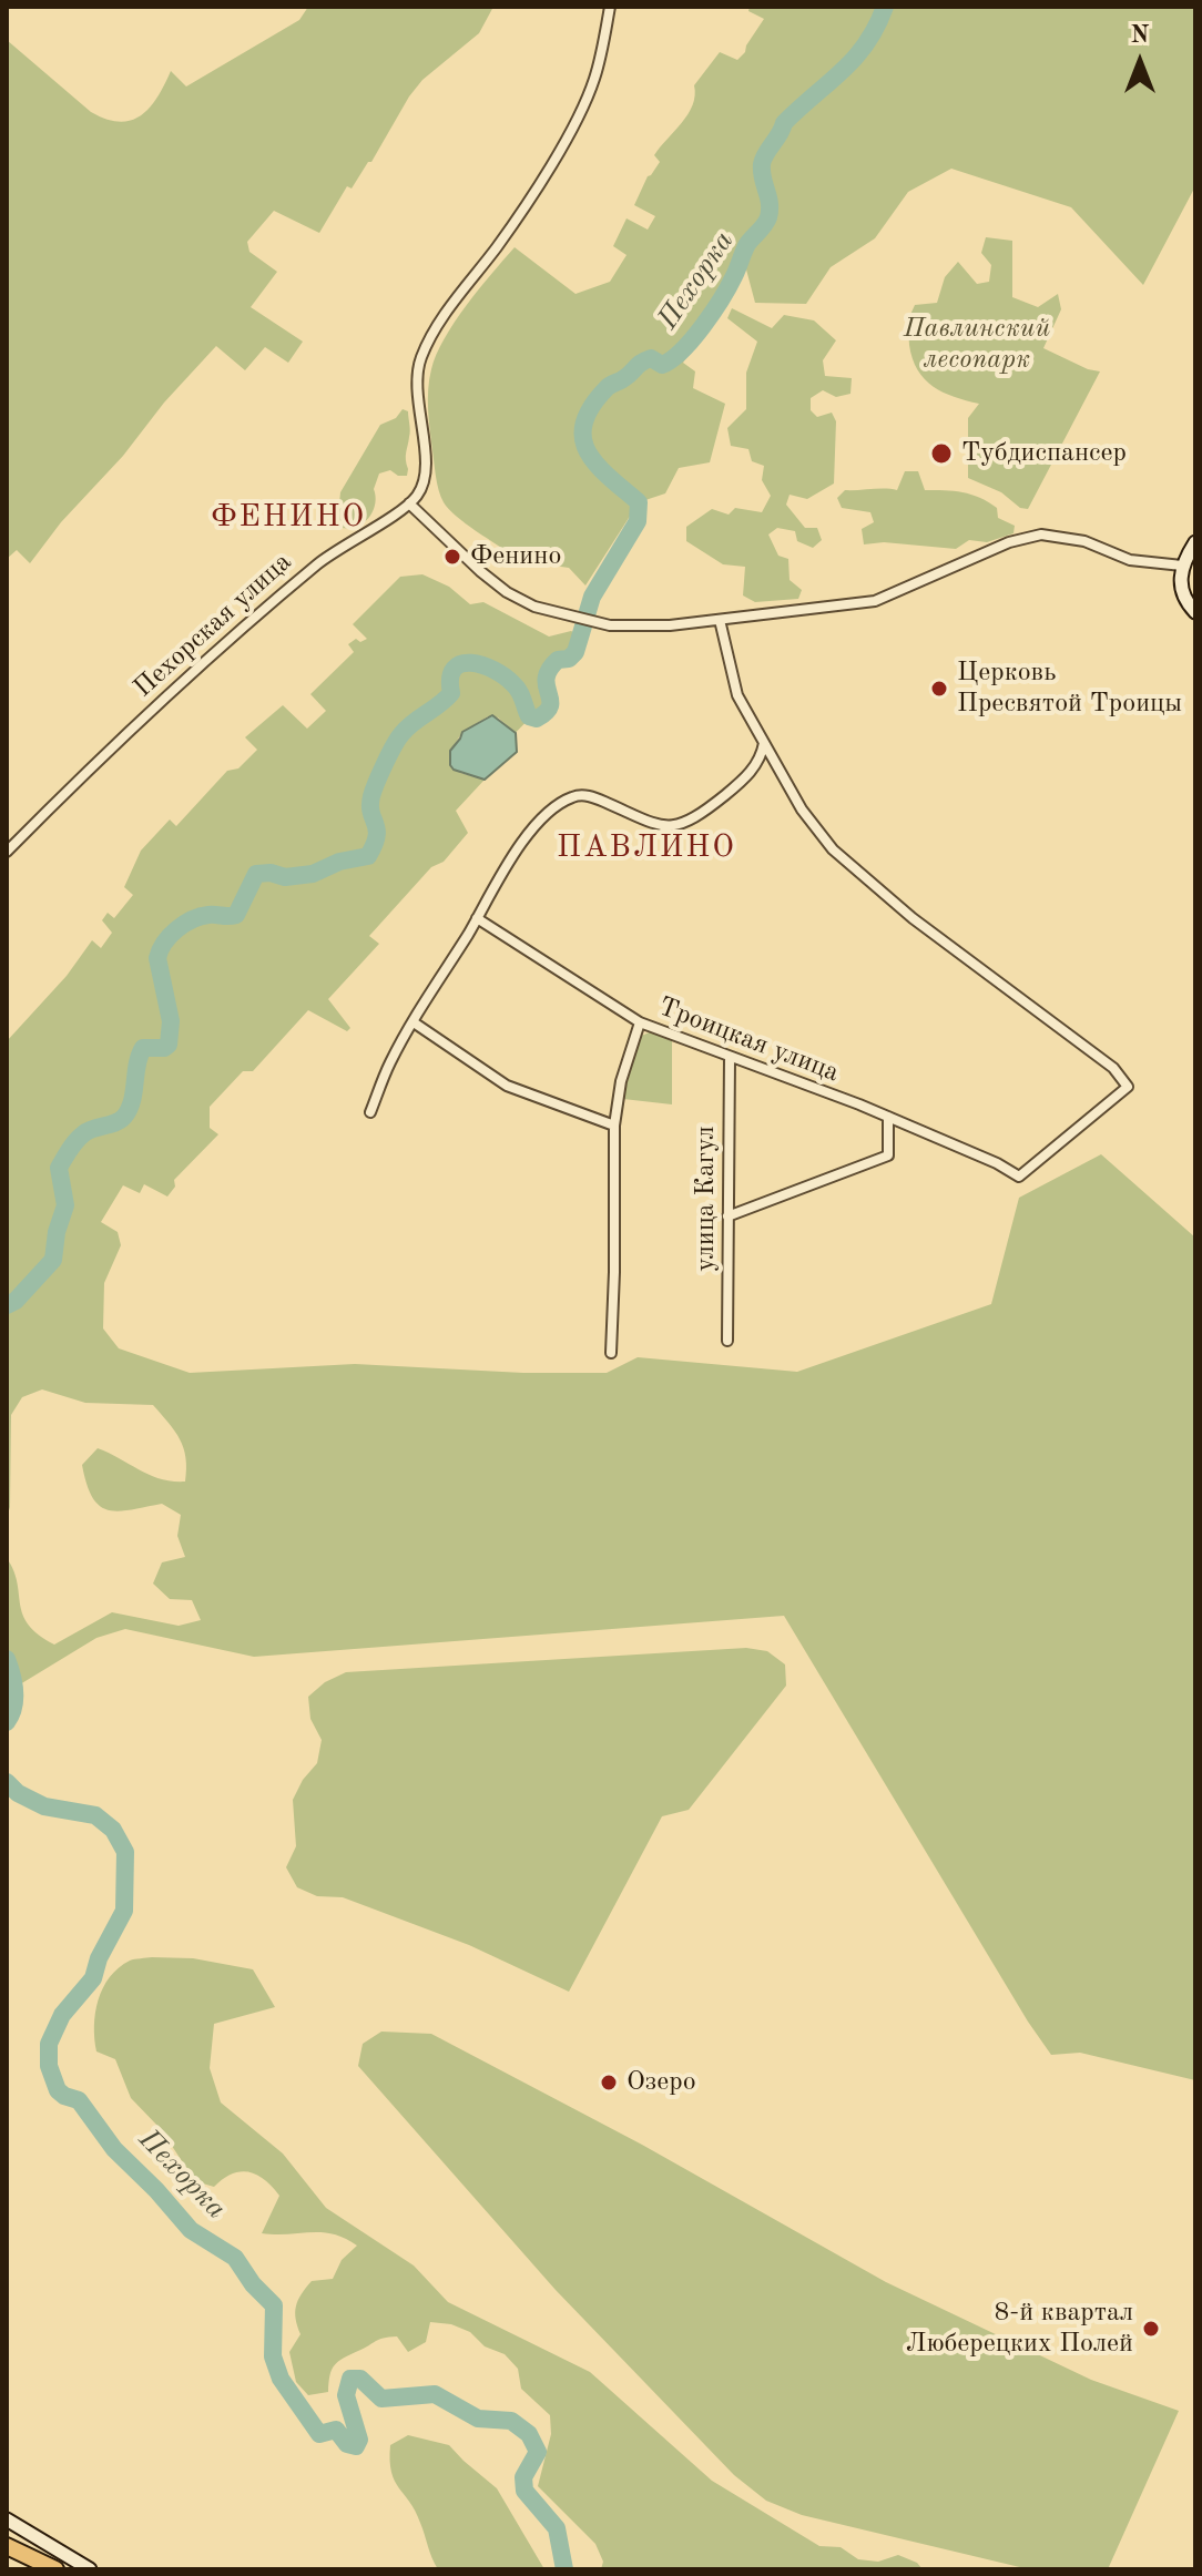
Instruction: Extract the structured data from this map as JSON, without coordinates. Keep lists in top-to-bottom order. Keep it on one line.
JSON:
{"streets":{"street":["Пехорская улица","Троицкая улица","улица Кагул"]},"crossings":[["Троицкая улица","улица Кагул"]],"districts":["ФЕНИНО","ПАВЛИНО"],"water":["Пехорка"],"parks":["Павлинский лесопарк"],"places":["Тубдиспансер","Фенино","Церковь Пресвятой Троицы","Озеро","8-й квартал Люберецких Полей"],"north":"top"}
